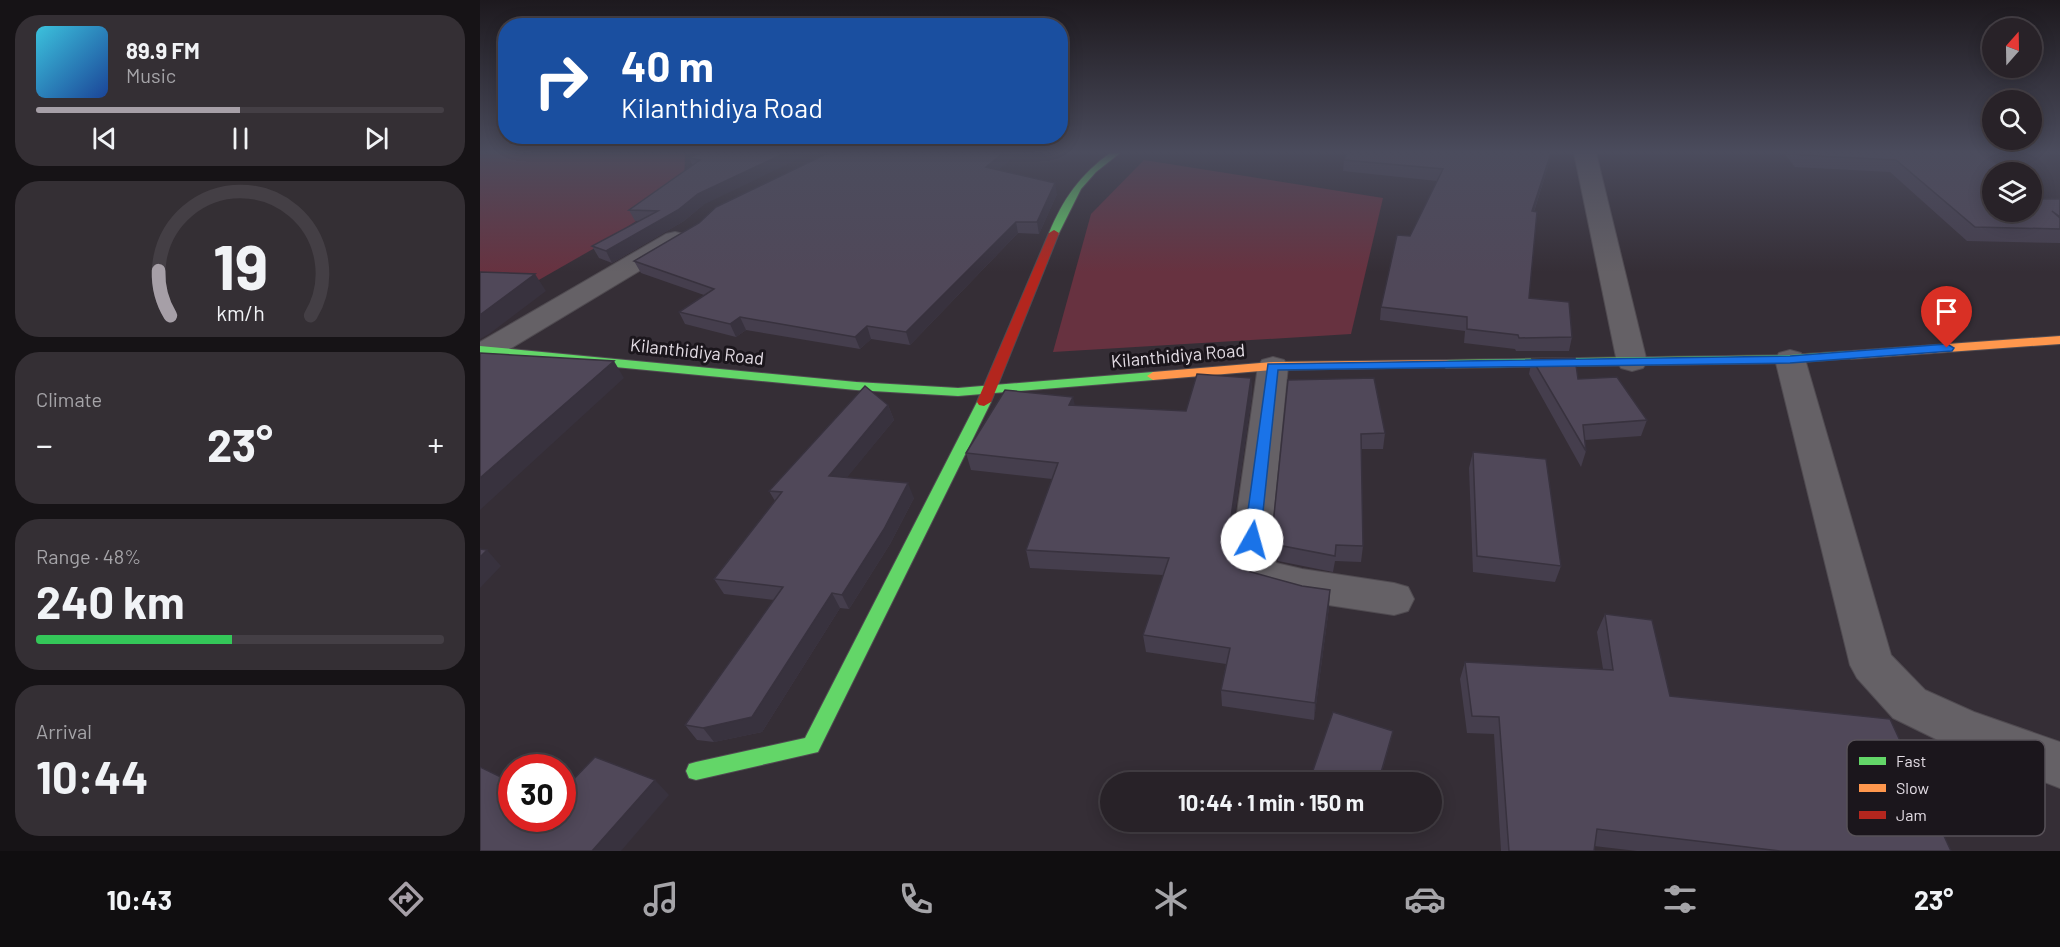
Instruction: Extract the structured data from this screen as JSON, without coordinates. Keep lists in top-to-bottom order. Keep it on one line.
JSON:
{"streets":{"street":["Kilanthidiya Road"]},"legend":["Fast","Slow","Jam"],"north":"top","page":{"turn":["40 m","Kilanthidiya Road"],"song":["89.9 FM","Music"],"tile":["Climate",["Range · 48%","240 km"],["Arrival","10:44"]],"heat":["−","23°","+"],"limit":"30","trip":"10:44 · 1 min · 150 m","tabs":["10:43","23°"],"gauge":["19","km/h"]}}
